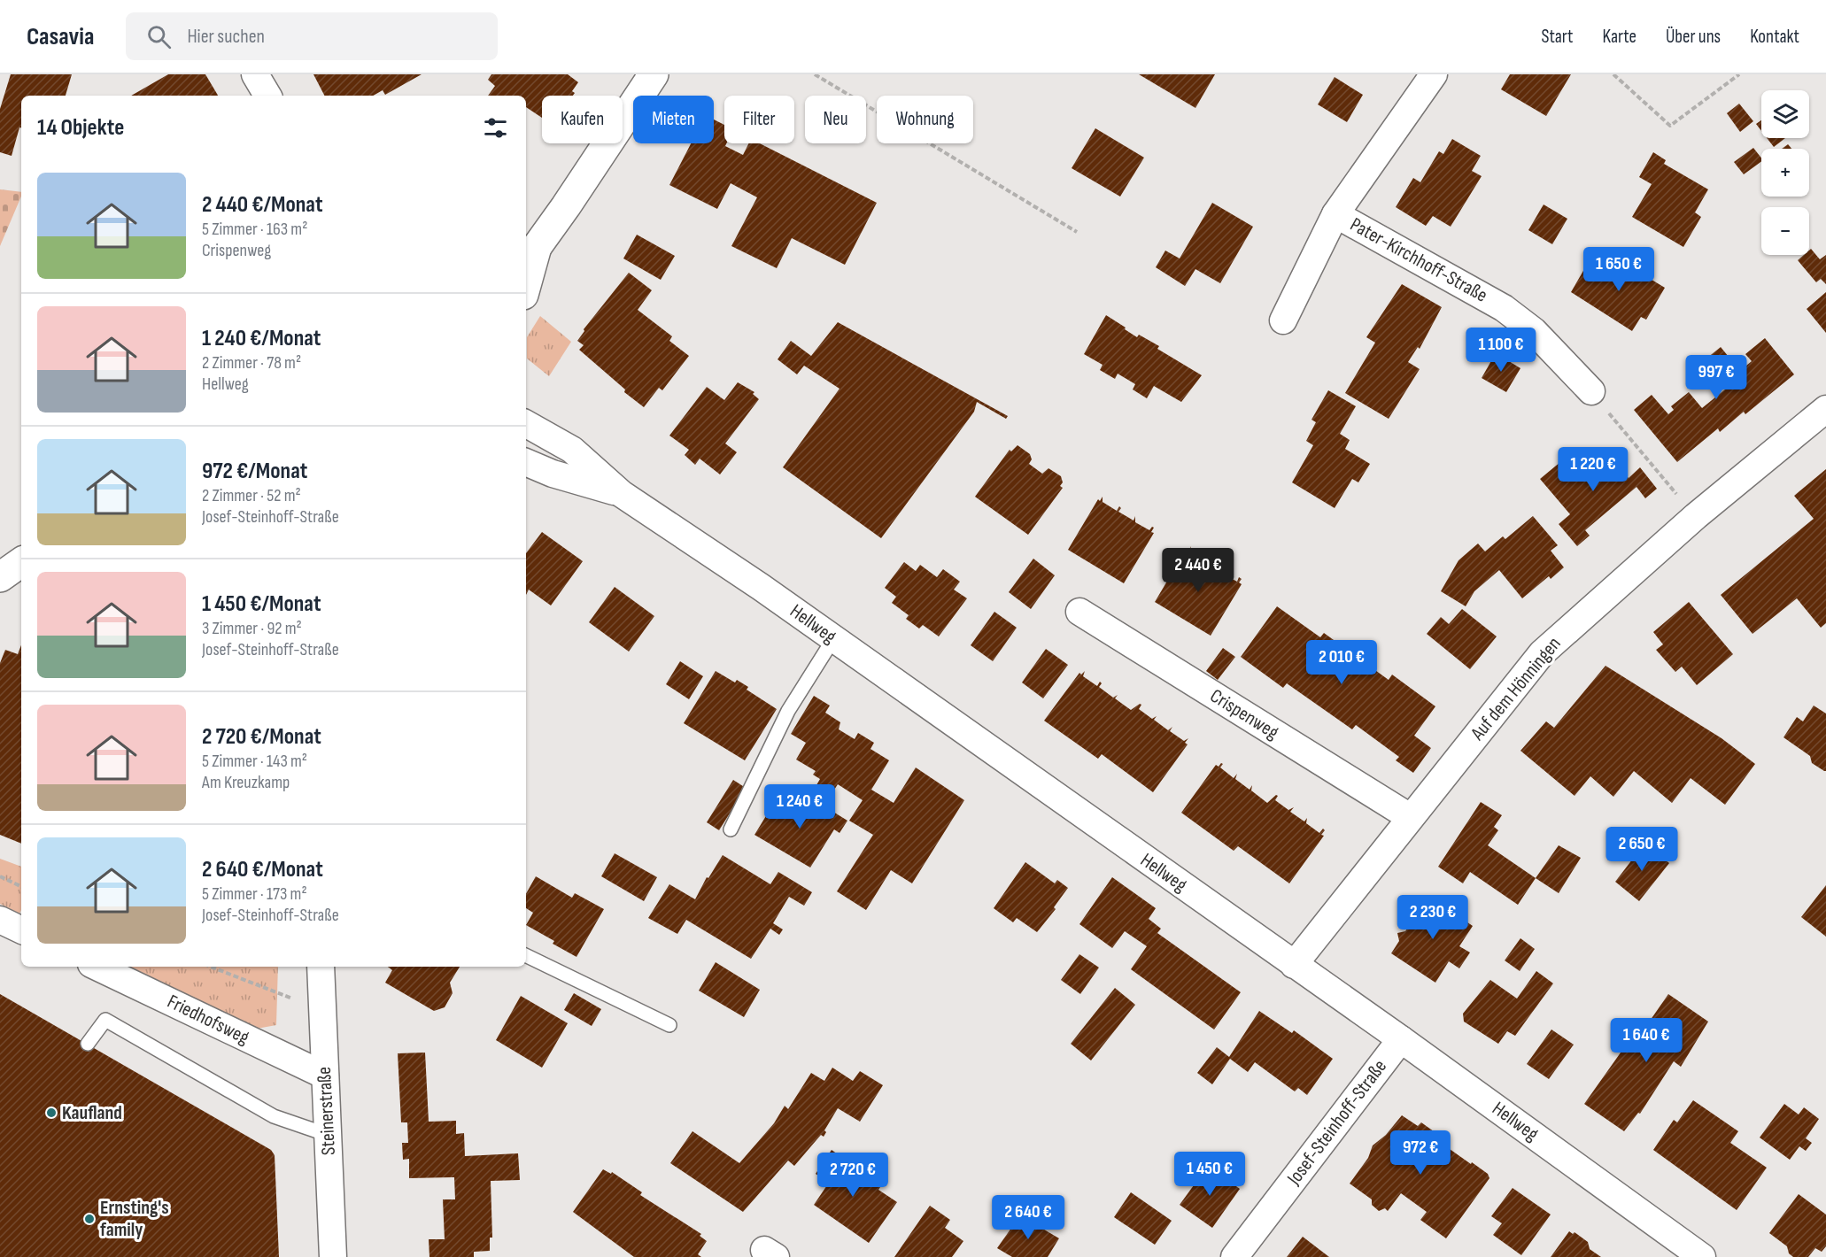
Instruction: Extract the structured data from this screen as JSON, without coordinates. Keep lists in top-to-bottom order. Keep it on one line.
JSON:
{"streets":{"street":["Pater-Kirchhoff-Straße","Hellweg","Auf dem Hönningen","Crispenweg","Friedhofsweg","Steinerstraße","Josef-Steinhoff-Straße"]},"crossings":[["Hellweg","Auf dem Hönningen"],["Hellweg","Josef-Steinhoff-Straße"],["Auf dem Hönningen","Crispenweg"],["Friedhofsweg","Steinerstraße"]],"places":["Kaufland","Ernsting's family"],"page":{"header":"Casavia","search":"Hier suchen","nav":["Start","Karte","Über uns","Kontakt"],"map_buttons":["+","−"],"chip":["Kaufen","Mieten","Filter","Neu","Wohnung"],"heading":"14 Objekte","list":[{"name":"2 440 €/Monat","note":"5 Zimmer · 163 m² · Crispenweg"},{"name":"1 240 €/Monat","note":"2 Zimmer · 78 m² · Hellweg"},{"name":"972 €/Monat","note":"2 Zimmer · 52 m² · Josef-Steinhoff-Straße"},{"name":"1 450 €/Monat","note":"3 Zimmer · 92 m² · Josef-Steinhoff-Straße"},{"name":"2 720 €/Monat","note":"5 Zimmer · 143 m² · Am Kreuzkamp"},{"name":"2 640 €/Monat","note":"5 Zimmer · 173 m² · Josef-Steinhoff-Straße"}],"price":["1 650 €","1 100 €","997 €","1 220 €","2 440 €","2 010 €","1 240 €","2 650 €","2 230 €","1 640 €","972 €","1 450 €","2 720 €","2 640 €"]}}
